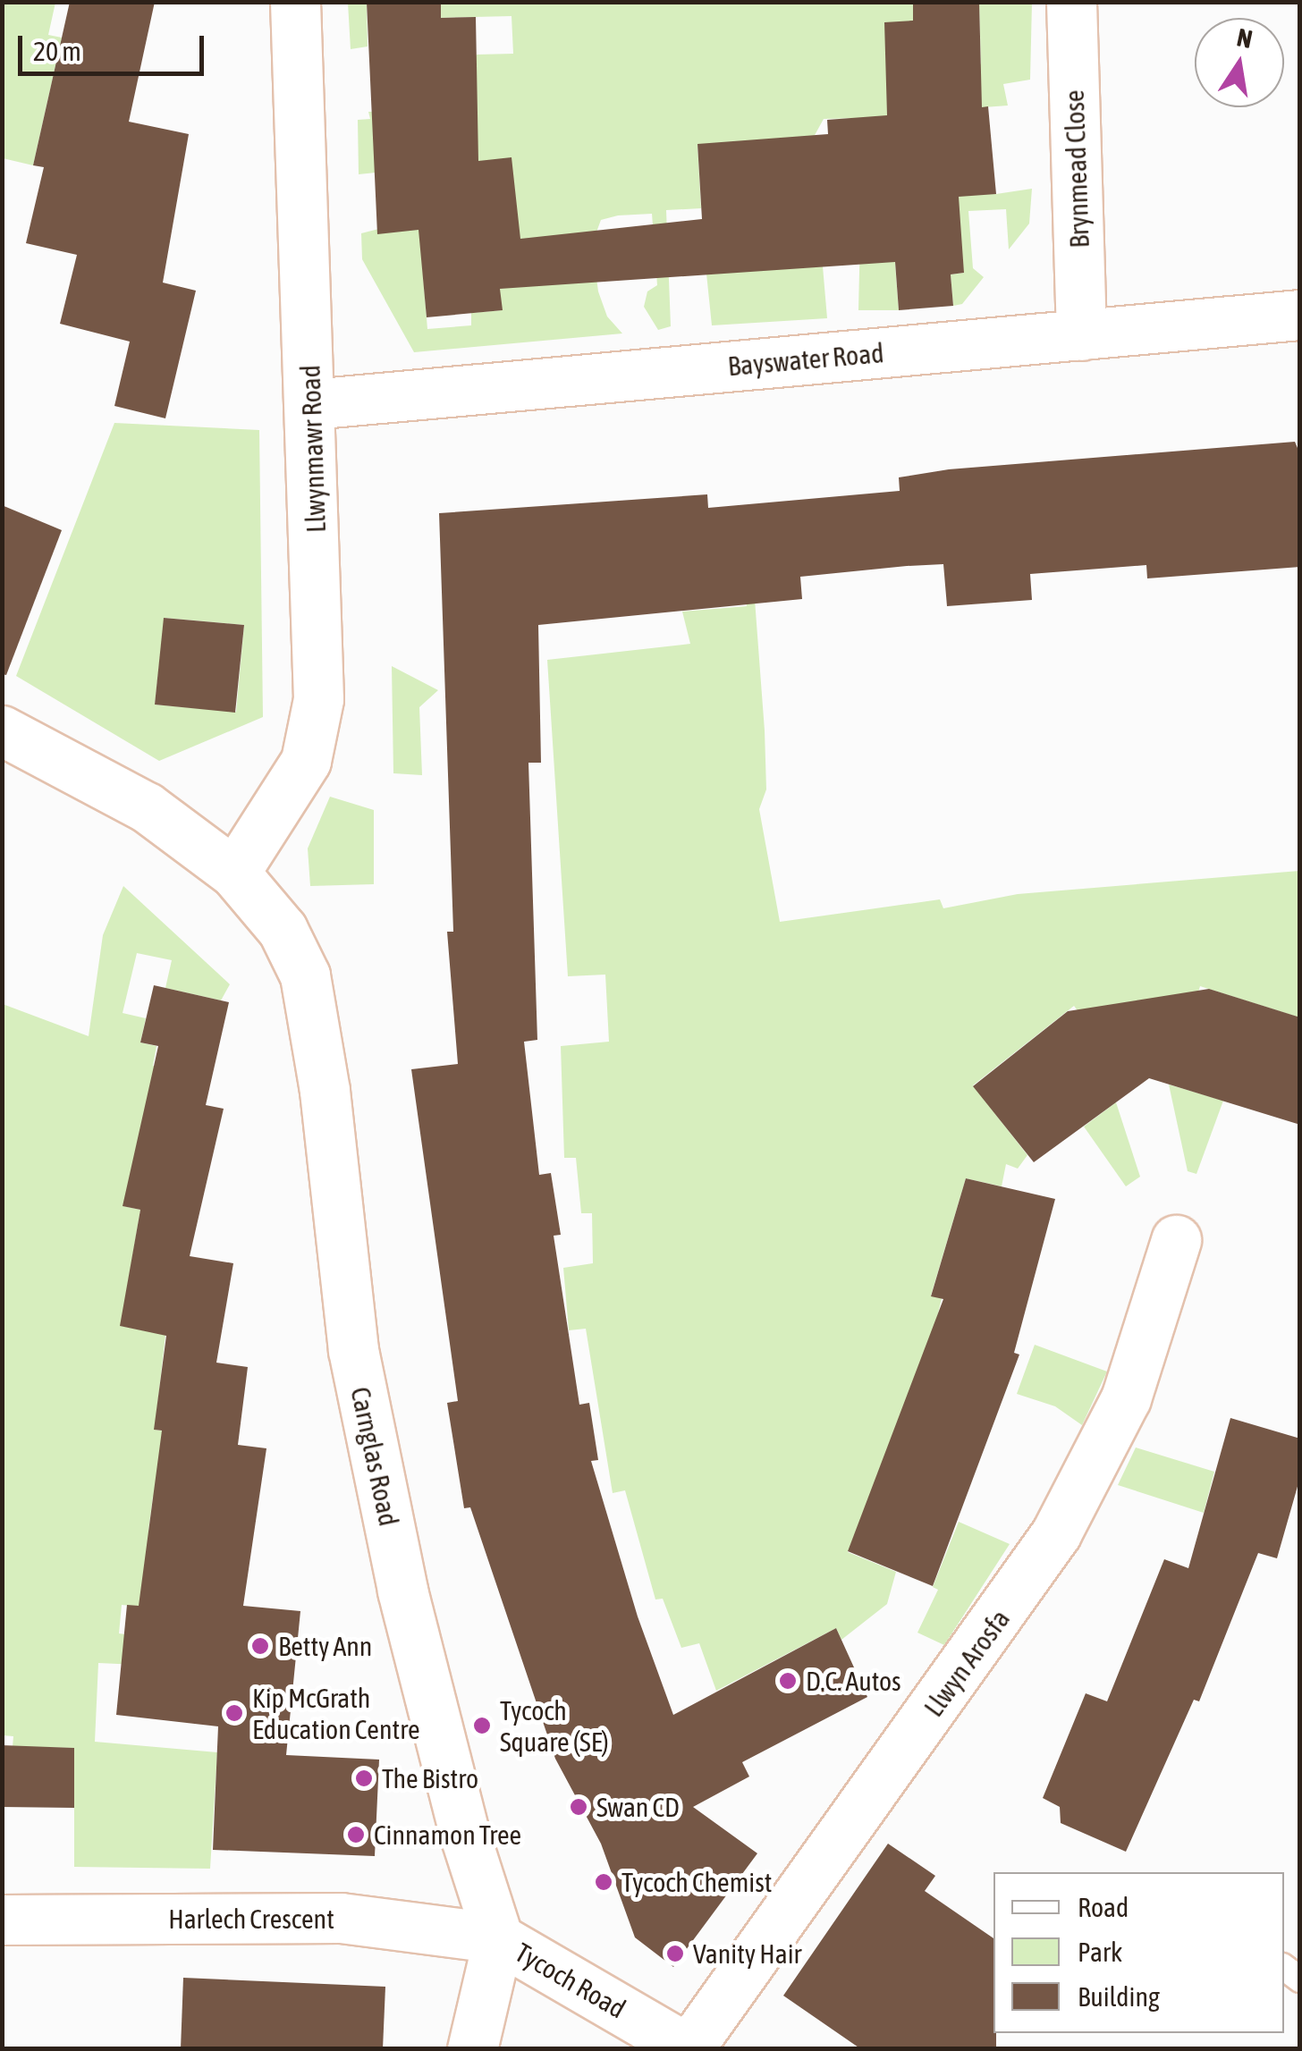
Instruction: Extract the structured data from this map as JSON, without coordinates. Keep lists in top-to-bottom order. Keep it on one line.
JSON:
{"streets":{"street":["Brynmead Close","Bayswater Road","Llwynmawr Road","Carnglas Road","Llwyn Arosfa","Harlech Crescent","Tycoch Road"]},"crossings":[["Brynmead Close","Bayswater Road"],["Bayswater Road","Llwynmawr Road"],["Llwynmawr Road","Carnglas Road"],["Carnglas Road","Harlech Crescent"],["Carnglas Road","Tycoch Road"],["Llwyn Arosfa","Tycoch Road"],["Harlech Crescent","Tycoch Road"]],"places":["Betty Ann","D.C. Autos","Kip McGrath Education Centre","Tycoch Square (SE)","The Bistro","Swan CD","Cinnamon Tree","Tycoch Chemist","Vanity Hair"],"legend":["Road","Park","Building"],"scale_bar":"20 m","north":"top"}
